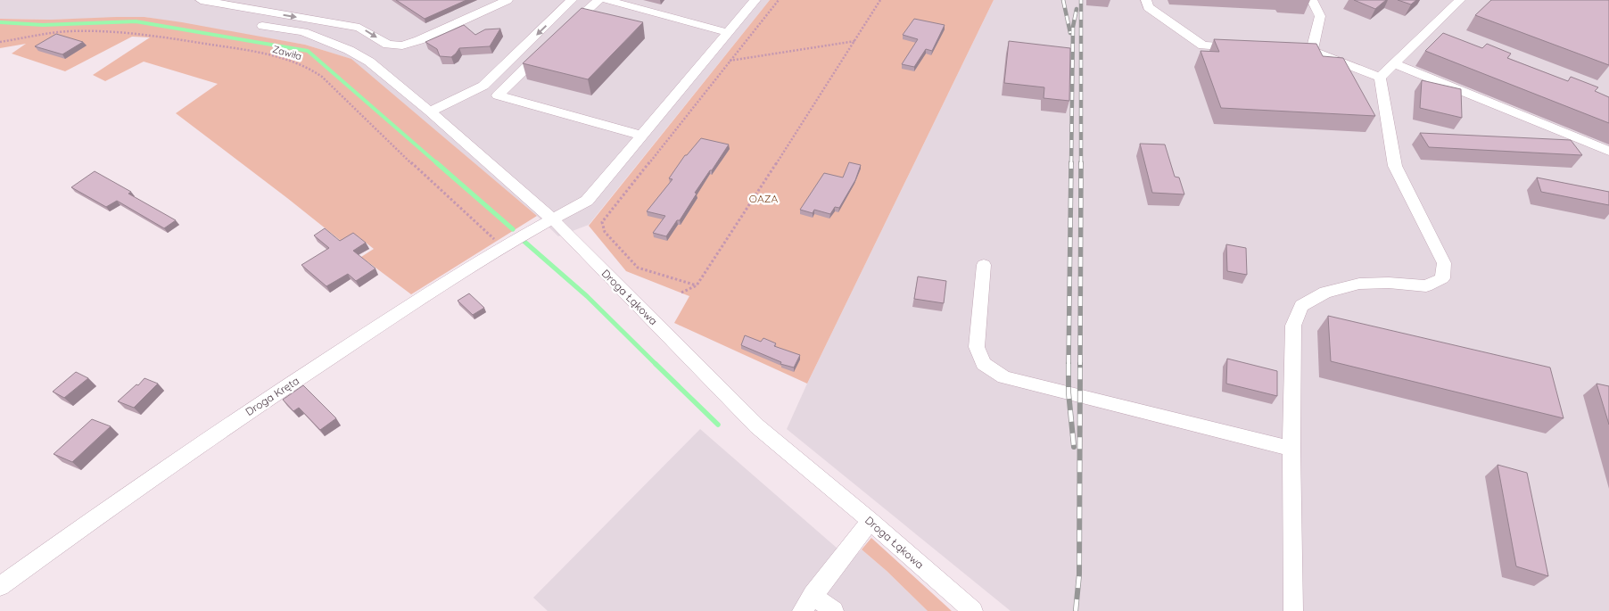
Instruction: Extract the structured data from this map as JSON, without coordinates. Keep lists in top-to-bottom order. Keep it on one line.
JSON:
{"streets":{"street":["Droga Łąkowa","Droga Kręta"],"path":["Zawiła"]},"crossings":[["Zawiła","Droga Kręta"],["Droga Łąkowa","Droga Kręta"]],"parks":["OAZA"]}
